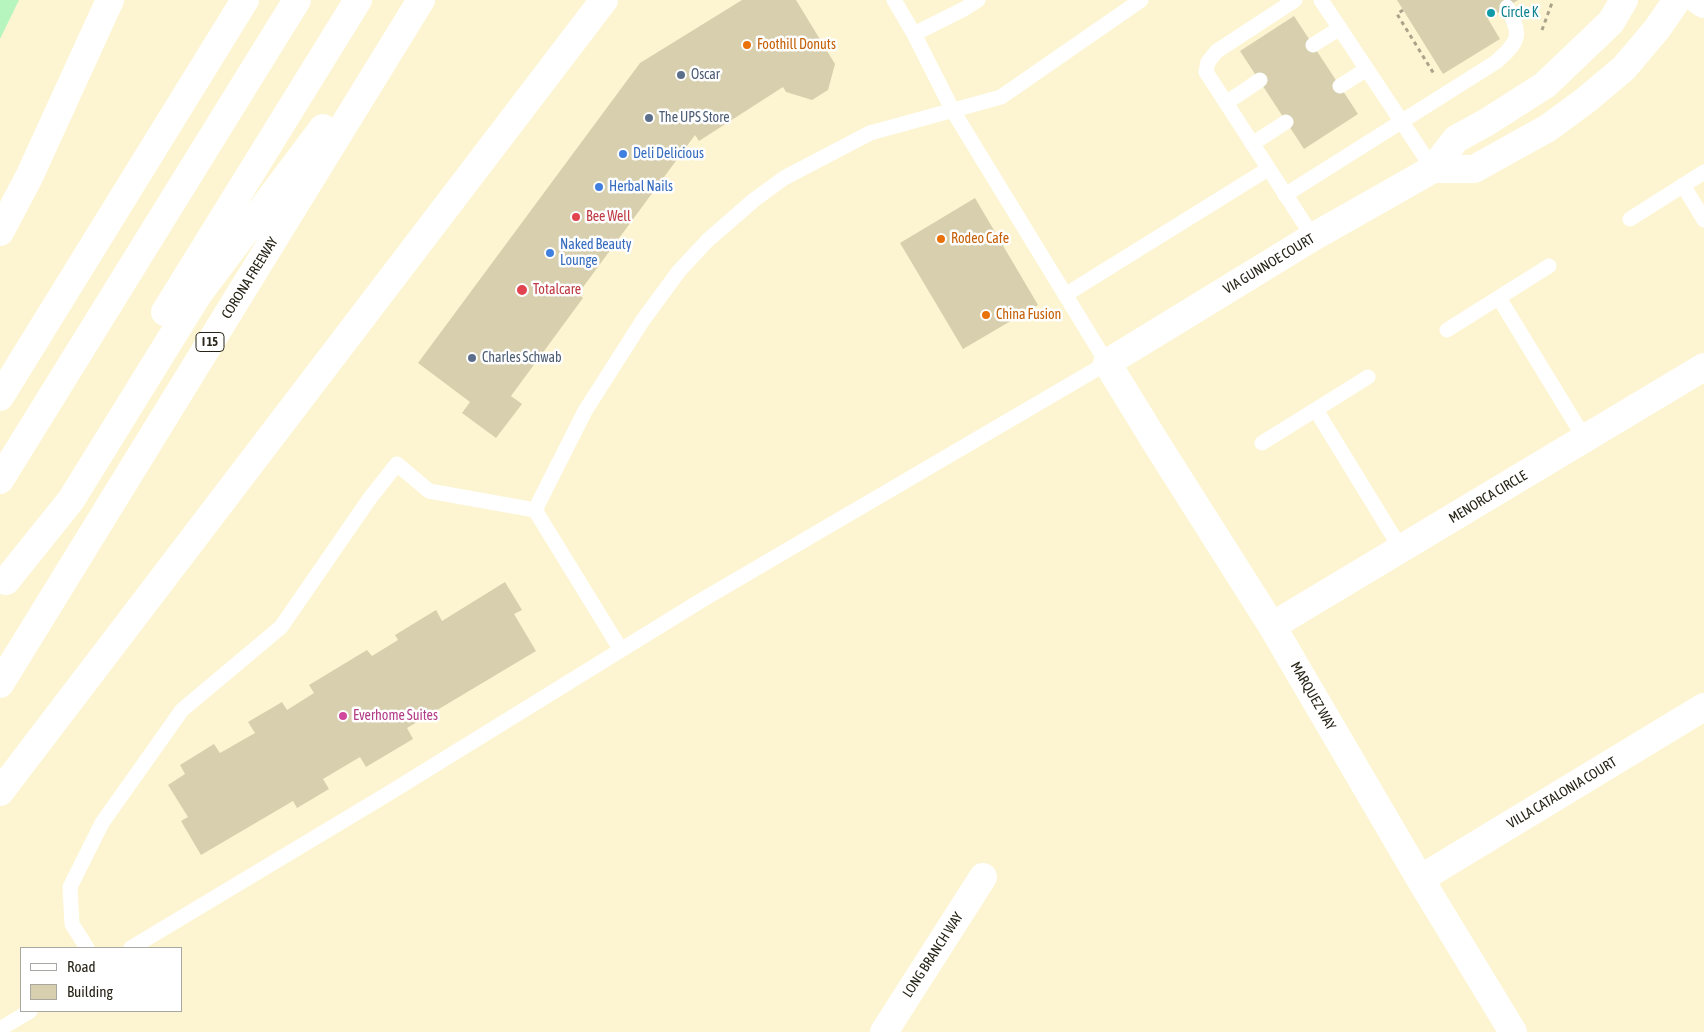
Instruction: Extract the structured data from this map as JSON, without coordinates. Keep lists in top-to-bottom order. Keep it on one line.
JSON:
{"streets":{"main road":["VIA GUNNOE COURT","CORONA FREEWAY","I 15","MENORCA CIRCLE","MARQUEZ WAY","VILLA CATALONIA COURT","LONG BRANCH WAY"]},"crossings":[["VIA GUNNOE COURT","MARQUEZ WAY"],["MENORCA CIRCLE","MARQUEZ WAY"],["MARQUEZ WAY","VILLA CATALONIA COURT"]],"places":["Circle K","Foothill Donuts","Oscar","The UPS Store","Deli Delicious","Herbal Nails","Bee Well","Rodeo Cafe","Naked Beauty Lounge","Totalcare","China Fusion","Charles Schwab","Everhome Suites"],"legend":["Road","Building"]}
